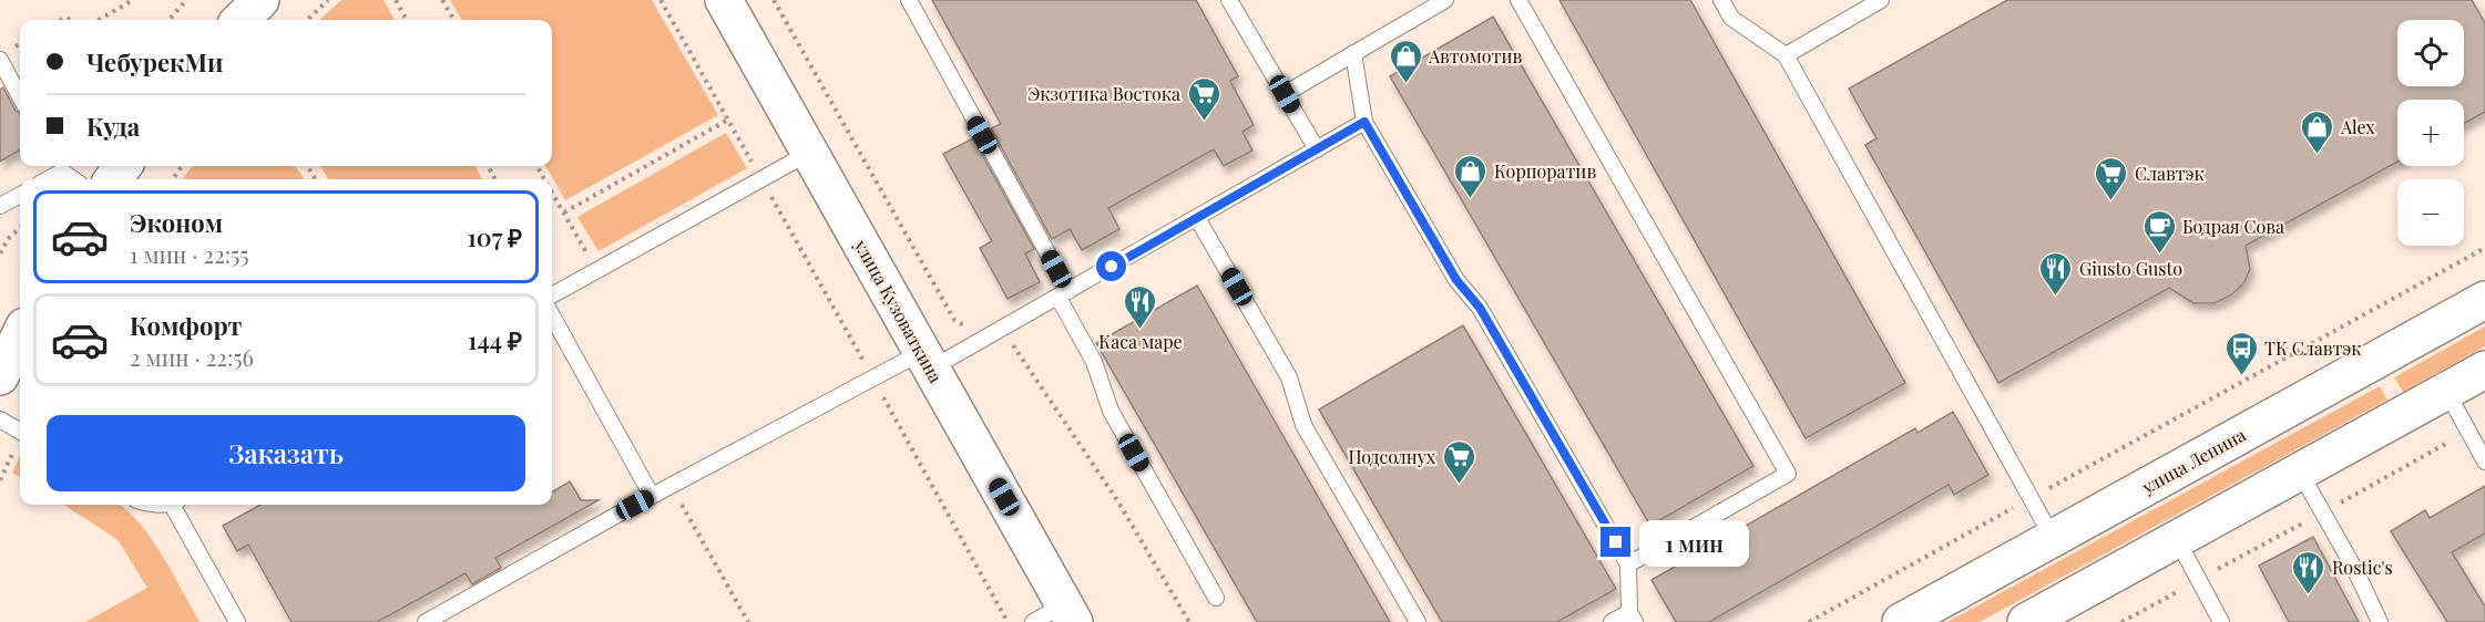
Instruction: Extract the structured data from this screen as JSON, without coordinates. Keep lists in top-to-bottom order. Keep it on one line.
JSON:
{"streets":{"main road":["улица Кузоваткина","улица Ленина"]},"places":{"shop":["Автомотив","Alex","Корпоратив"],"supermarket":["Экзотика Востока","Славтэк","Подсолнух"],"cafe":["Бодрая Сова"],"restaurant":["Giusto Gusto","Каса маре","Rostic's"],"bus stop":["ТК Славтэк"]},"page":{"map_buttons":["+","−"],"banner":["ЧебурекМи","Куда"],"list":[{"name":"Эконом","note":"1 мин · 22:55","value":"107 ₽"},{"name":"Комфорт","note":"2 мин · 22:56","value":"144 ₽"}],"buttons":"Заказать","bubble":"1 мин"}}
